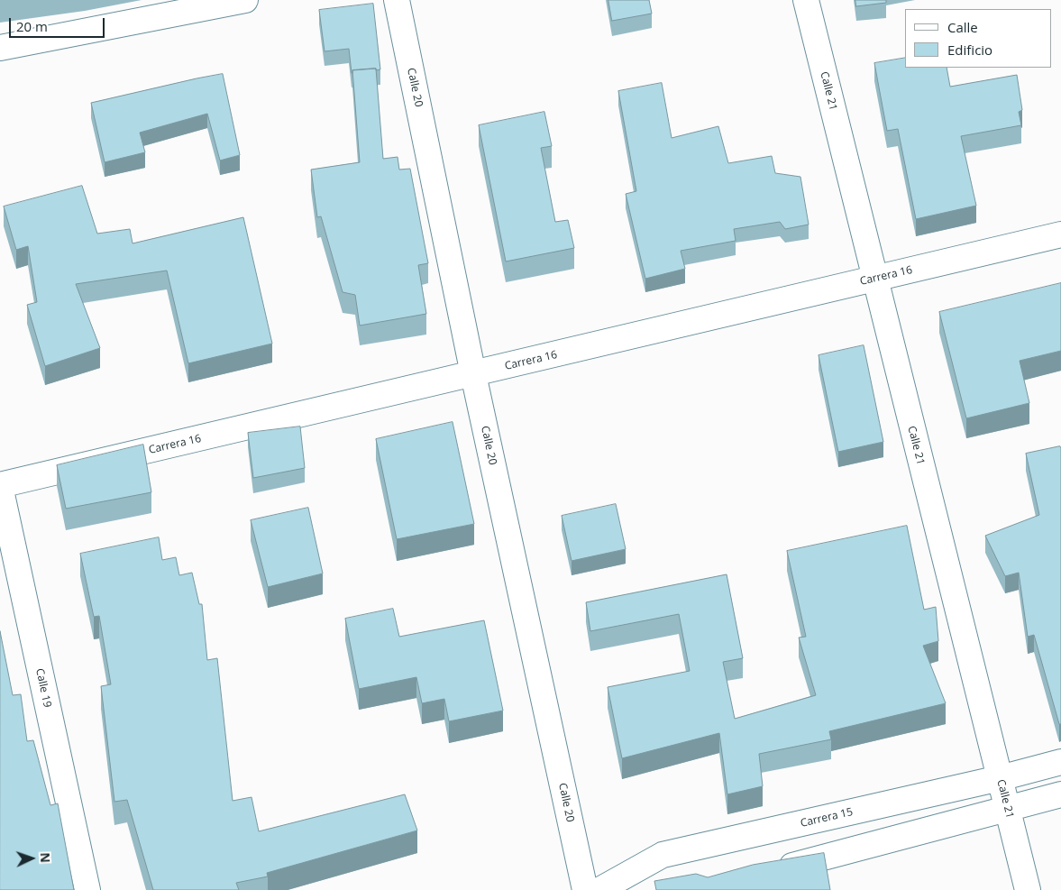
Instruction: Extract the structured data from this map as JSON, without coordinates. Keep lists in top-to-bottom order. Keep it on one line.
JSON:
{"streets":{"street":["Calle 20","Calle 21","Carrera 16","Calle 19","Carrera 15"]},"crossings":[["Calle 20","Carrera 16"],["Calle 21","Carrera 16"],["Calle 21","Carrera 15"],["Carrera 16","Calle 19"]],"legend":["Calle","Edificio"],"scale_bar":"20 m","north":"right"}
